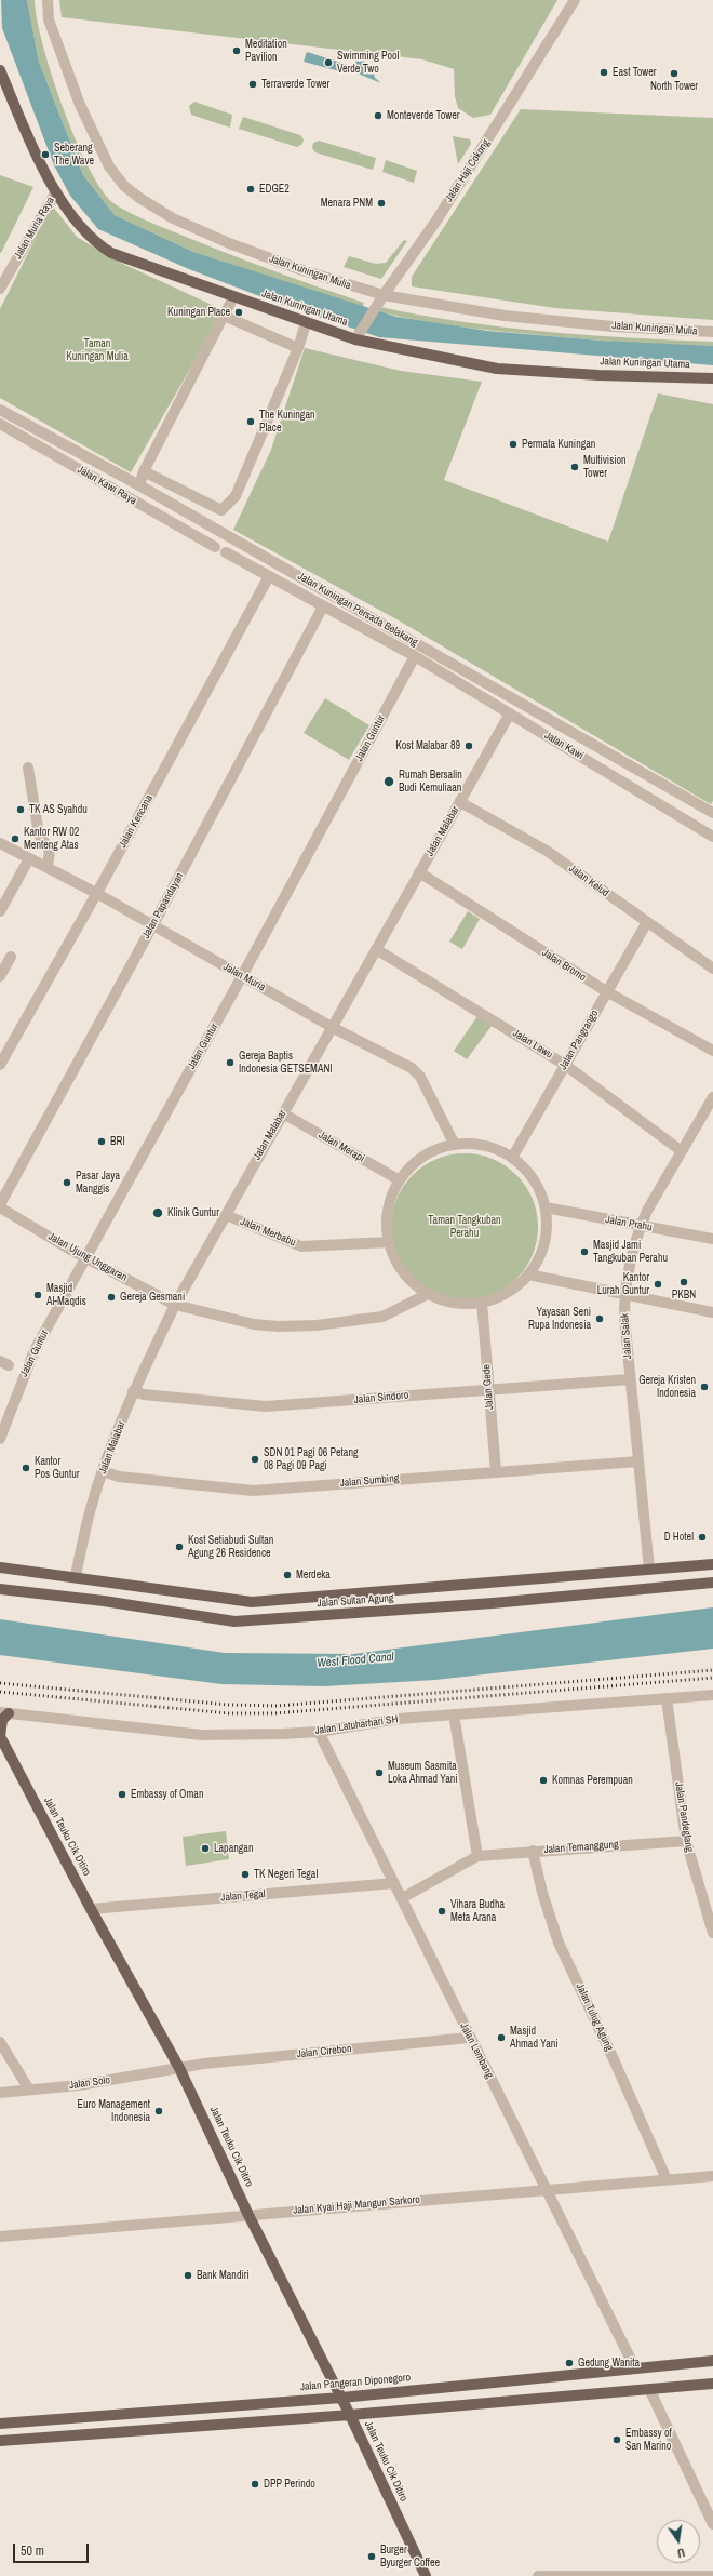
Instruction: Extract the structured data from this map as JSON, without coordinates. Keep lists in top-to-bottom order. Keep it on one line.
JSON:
{"streets":{"main road":["Jalan Kuningan Utama","Jalan Sultan Agung","Jalan Teuku Cik Ditiro","Jalan Pangeran Diponegoro"],"street":["Jalan Haji Cokong","Jalan Muria Raya","Jalan Kuningan Mulia","Jalan Kawi Raya","Jalan Kuningan Persada Belakang","Jalan Guntur","Jalan Kawi","Jalan Kencana","Jalan Malabar","Jalan Kelud","Jalan Papandayan","Jalan Bromo","Jalan Muria","Jalan Pangrango","Jalan Lawu","Jalan Merapi","Jalan Prahu","Jalan Merbabu","Jalan Ujung Unggaran","Jalan Salak","Jalan Gede","Jalan Sindoro","Jalan Sumbing","Jalan Latuharhari SH","Jalan Pandeglang","Jalan Temanggung","Jalan Tegal","Jalan Tulug Agung","Jalan Lembang","Jalan Cirebon","Jalan Solo","Jalan Kyai Haji Mangun Sarkoro"]},"crossings":[["Jalan Haji Cokong","Jalan Kuningan Mulia"],["Jalan Haji Cokong","Jalan Kuningan Utama"],["Jalan Muria Raya","Jalan Kuningan Utama"],["Jalan Guntur","Jalan Kawi"],["Jalan Guntur","Jalan Muria"],["Jalan Guntur","Jalan Ujung Unggaran"],["Jalan Kawi","Jalan Malabar"],["Jalan Kencana","Jalan Muria"],["Jalan Malabar","Jalan Kelud"],["Jalan Malabar","Jalan Bromo"],["Jalan Malabar","Jalan Muria"],["Jalan Malabar","Jalan Lawu"],["Jalan Malabar","Jalan Merapi"],["Jalan Malabar","Jalan Merbabu"],["Jalan Malabar","Jalan Ujung Unggaran"],["Jalan Malabar","Jalan Sindoro"],["Jalan Malabar","Jalan Sumbing"],["Jalan Malabar","Jalan Sultan Agung"],["Jalan Kelud","Jalan Pangrango"],["Jalan Papandayan","Jalan Muria"],["Jalan Bromo","Jalan Pangrango"],["Jalan Pangrango","Jalan Lawu"],["Jalan Lawu","Jalan Salak"],["Jalan Prahu","Jalan Salak"],["Jalan Salak","Jalan Sindoro"],["Jalan Salak","Jalan Sumbing"],["Jalan Salak","Jalan Sultan Agung"],["Jalan Gede","Jalan Sindoro"],["Jalan Gede","Jalan Sumbing"],["Jalan Latuharhari SH","Jalan Pandeglang"],["Jalan Latuharhari SH","Jalan Lembang"],["Jalan Pandeglang","Jalan Temanggung"],["Jalan Teuku Cik Ditiro","Jalan Tegal"],["Jalan Teuku Cik Ditiro","Jalan Cirebon"],["Jalan Teuku Cik Ditiro","Jalan Solo"],["Jalan Teuku Cik Ditiro","Jalan Kyai Haji Mangun Sarkoro"],["Jalan Teuku Cik Ditiro","Jalan Pangeran Diponegoro"],["Jalan Temanggung","Jalan Tulug Agung"],["Jalan Tegal","Jalan Lembang"],["Jalan Tulug Agung","Jalan Kyai Haji Mangun Sarkoro"],["Jalan Lembang","Jalan Cirebon"],["Jalan Lembang","Jalan Kyai Haji Mangun Sarkoro"],["Jalan Lembang","Jalan Pangeran Diponegoro"],["Jalan Cirebon","Jalan Solo"]],"water":["West Flood Canal"],"parks":["Taman Kuningan Mulia","Taman Tangkuban Perahu"],"places":["Meditation Pavilion","Swimming Pool Verde Two","East Tower","North Tower","Terraverde Tower","Monteverde Tower","Seberang The Wave","EDGE2","Menara PNM","Kuningan Place","The Kuningan Place","Permata Kuningan","Multivision Tower","Kost Malabar 89","Rumah Bersalin Budi Kemuliaan","TK AS Syahdu","Kantor RW 02 Menteng Atas","Gereja Baptis Indonesia GETSEMANI","BRI","Pasar Jaya Manggis","Klinik Guntur","Masjid Jami Tangkuban Perahu","PKBN","Kantor Lurah Guntur","Masjid Al-Maqdis","Gereja Gesmani","Yayasan Seni Rupa Indonesia","Gereja Kristen Indonesia","SDN 01 Pagi 06 Petang 08 Pagi 09 Pagi","Kantor Pos Guntur","D Hotel","Kost Setiabudi Sultan Agung 26 Residence","Merdeka","Museum Sasmita Loka Ahmad Yani","Komnas Perempuan","Embassy of Oman","Lapangan","TK Negeri Tegal","Vihara Budha Meta Arana","Masjid Ahmad Yani","Euro Management Indonesia","Bank Mandiri","Gedung Wanita","Embassy of San Marino","DPP Perindo","Burger Byurger Coffee"],"scale_bar":"50 m","north":"bottom"}
